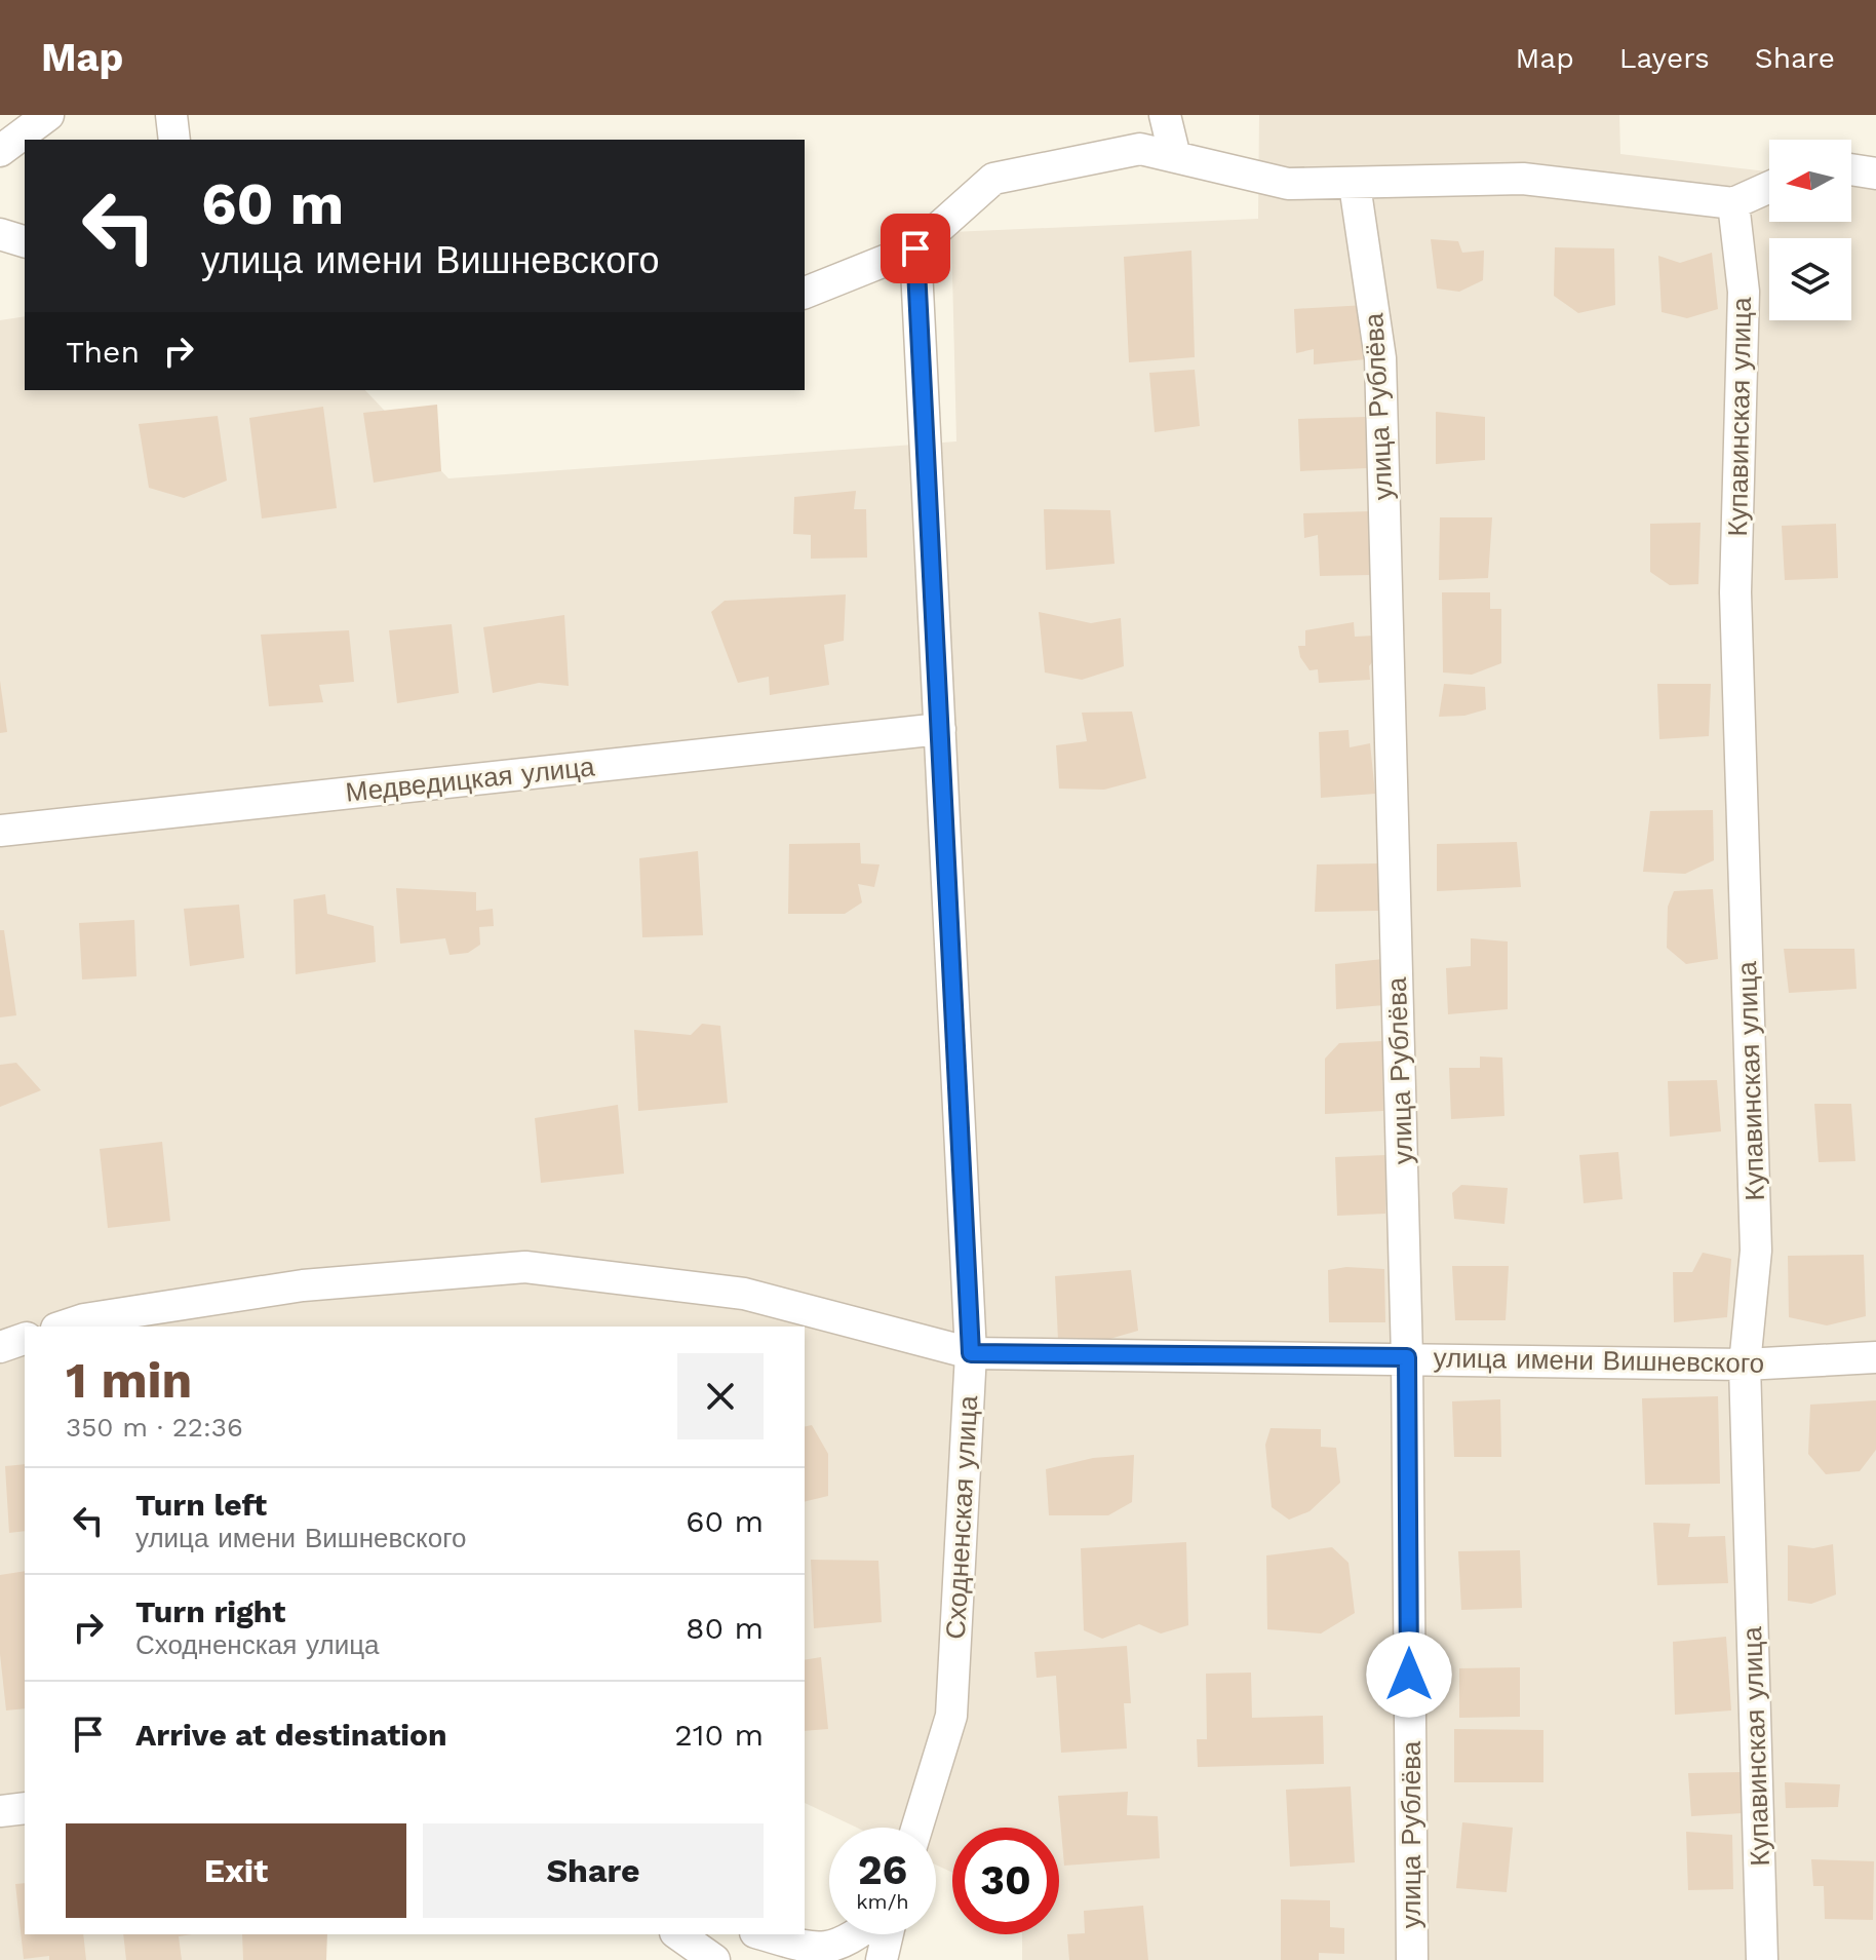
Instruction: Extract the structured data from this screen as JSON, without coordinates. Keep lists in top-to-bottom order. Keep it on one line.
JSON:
{"streets":{"street":["улица Рублёва","Купавинская улица","Медведицкая улица","улица имени Вишневского","Сходненская улица"]},"crossings":[["улица Рублёва","улица имени Вишневского"],["Купавинская улица","улица имени Вишневского"],["Медведицкая улица","Сходненская улица"],["улица имени Вишневского","Сходненская улица"]],"north":"left","page":{"header":"Map","nav":["Map","Layers","Share"],"turn":["60 m","улица имени Вишневского"],"then":"Then","heading":["1 min","350 m · 22:36"],"list":[{"name":"Turn left","note":"улица имени Вишневского","value":"60 m"},{"name":"Turn right","note":"Сходненская улица","value":"80 m"},{"name":"Arrive at destination","value":"210 m"}],"buttons":["Exit","Share"],"speed":"26 km/h","limit":"30"}}
